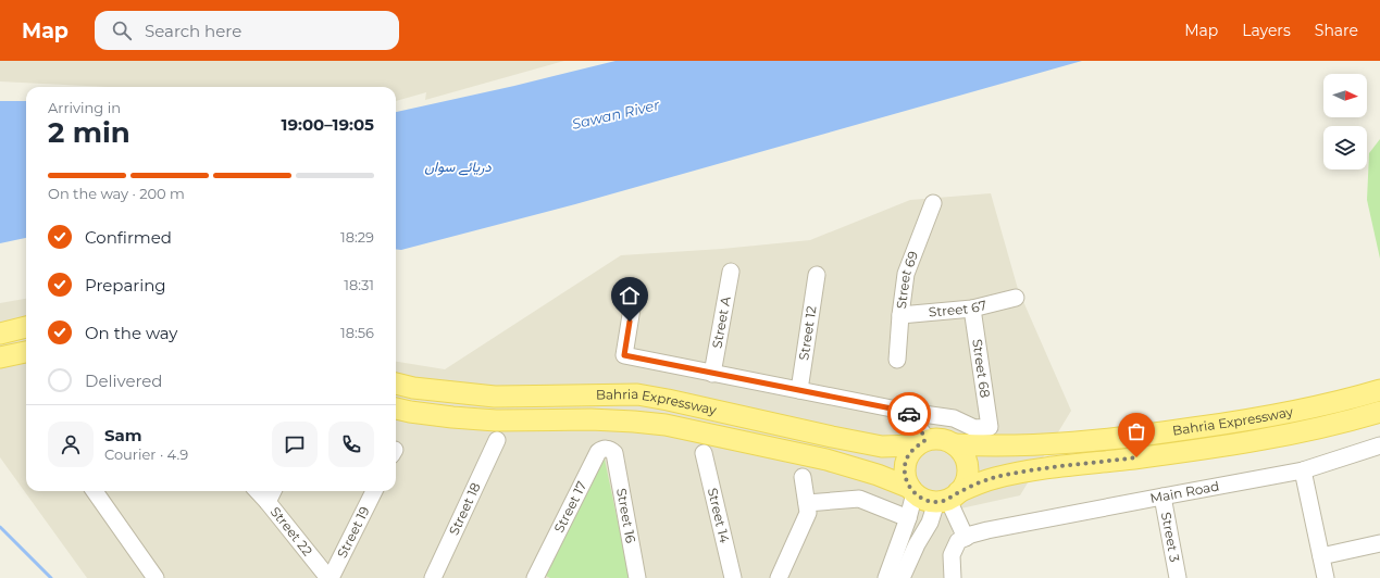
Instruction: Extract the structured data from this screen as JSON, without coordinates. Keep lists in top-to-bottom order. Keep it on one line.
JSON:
{"streets":{"main road":["Bahria Expressway"],"street":["Street 69","Street 67","Street A","Street 12","Street 68","Main Road","Street 17","Street 18","Street 16","Street 14","Street 22","Street 19","Street 3"]},"crossings":[["Street 69","Street 67"],["Street 67","Street 68"],["Main Road","Street 3"],["Street 17","Street 16"],["Street 22","Street 19"]],"water":["Sawan River","دریائے سواں"],"north":"right","page":{"header":"Map","search":"Search here","nav":["Map","Layers","Share"],"heading":["2 min","Arriving in","19:00–19:05"],"panel":["Sam","Courier · 4.9"],"bar":"On the way · 200 m","list":[["Confirmed","18:29"],["Preparing","18:31"],["On the way","18:56"],"Delivered"]}}
